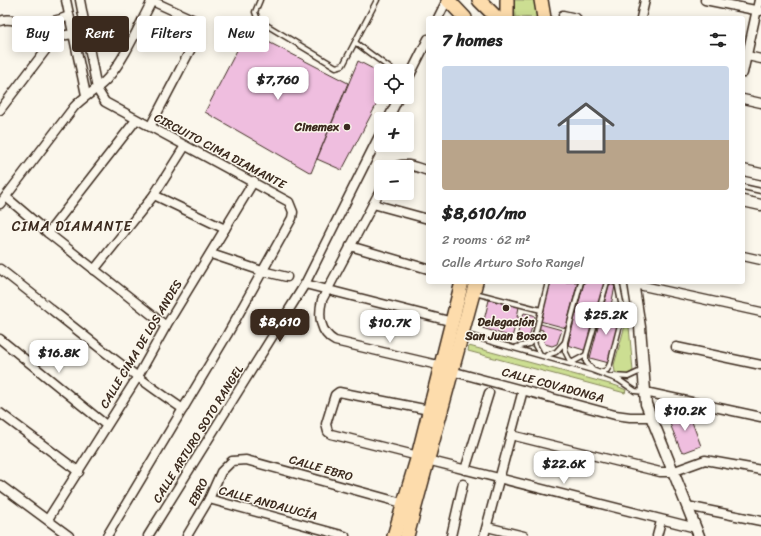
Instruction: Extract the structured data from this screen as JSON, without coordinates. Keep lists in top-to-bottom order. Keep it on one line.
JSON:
{"streets":{"street":["CIRCUITO CIMA DIAMANTE","CALLE CIMA DE LOS ANDES","CALLE COVADONGA","CALLE ARTURO SOTO RANGEL","CALLE EBRO","EBRO","CALLE ANDALUCÍA"]},"crossings":[["CIRCUITO CIMA DIAMANTE","CALLE CIMA DE LOS ANDES"],["CALLE EBRO","EBRO"],["EBRO","CALLE ANDALUCÍA"]],"districts":["CIMA DIAMANTE"],"places":["Cinemex","Delegación San Juan Bosco"],"page":{"chip":["Buy","Rent","Filters","New"],"heading":"7 homes","map_buttons":["+","−"],"list":[{"name":"$8,610/mo","note":"2 rooms · 62 m² · Calle Arturo Soto Rangel"}],"price":["$7,760","$25.2K","$8,610","$10.7K","$16.8K","$10.2K","$22.6K"]}}
